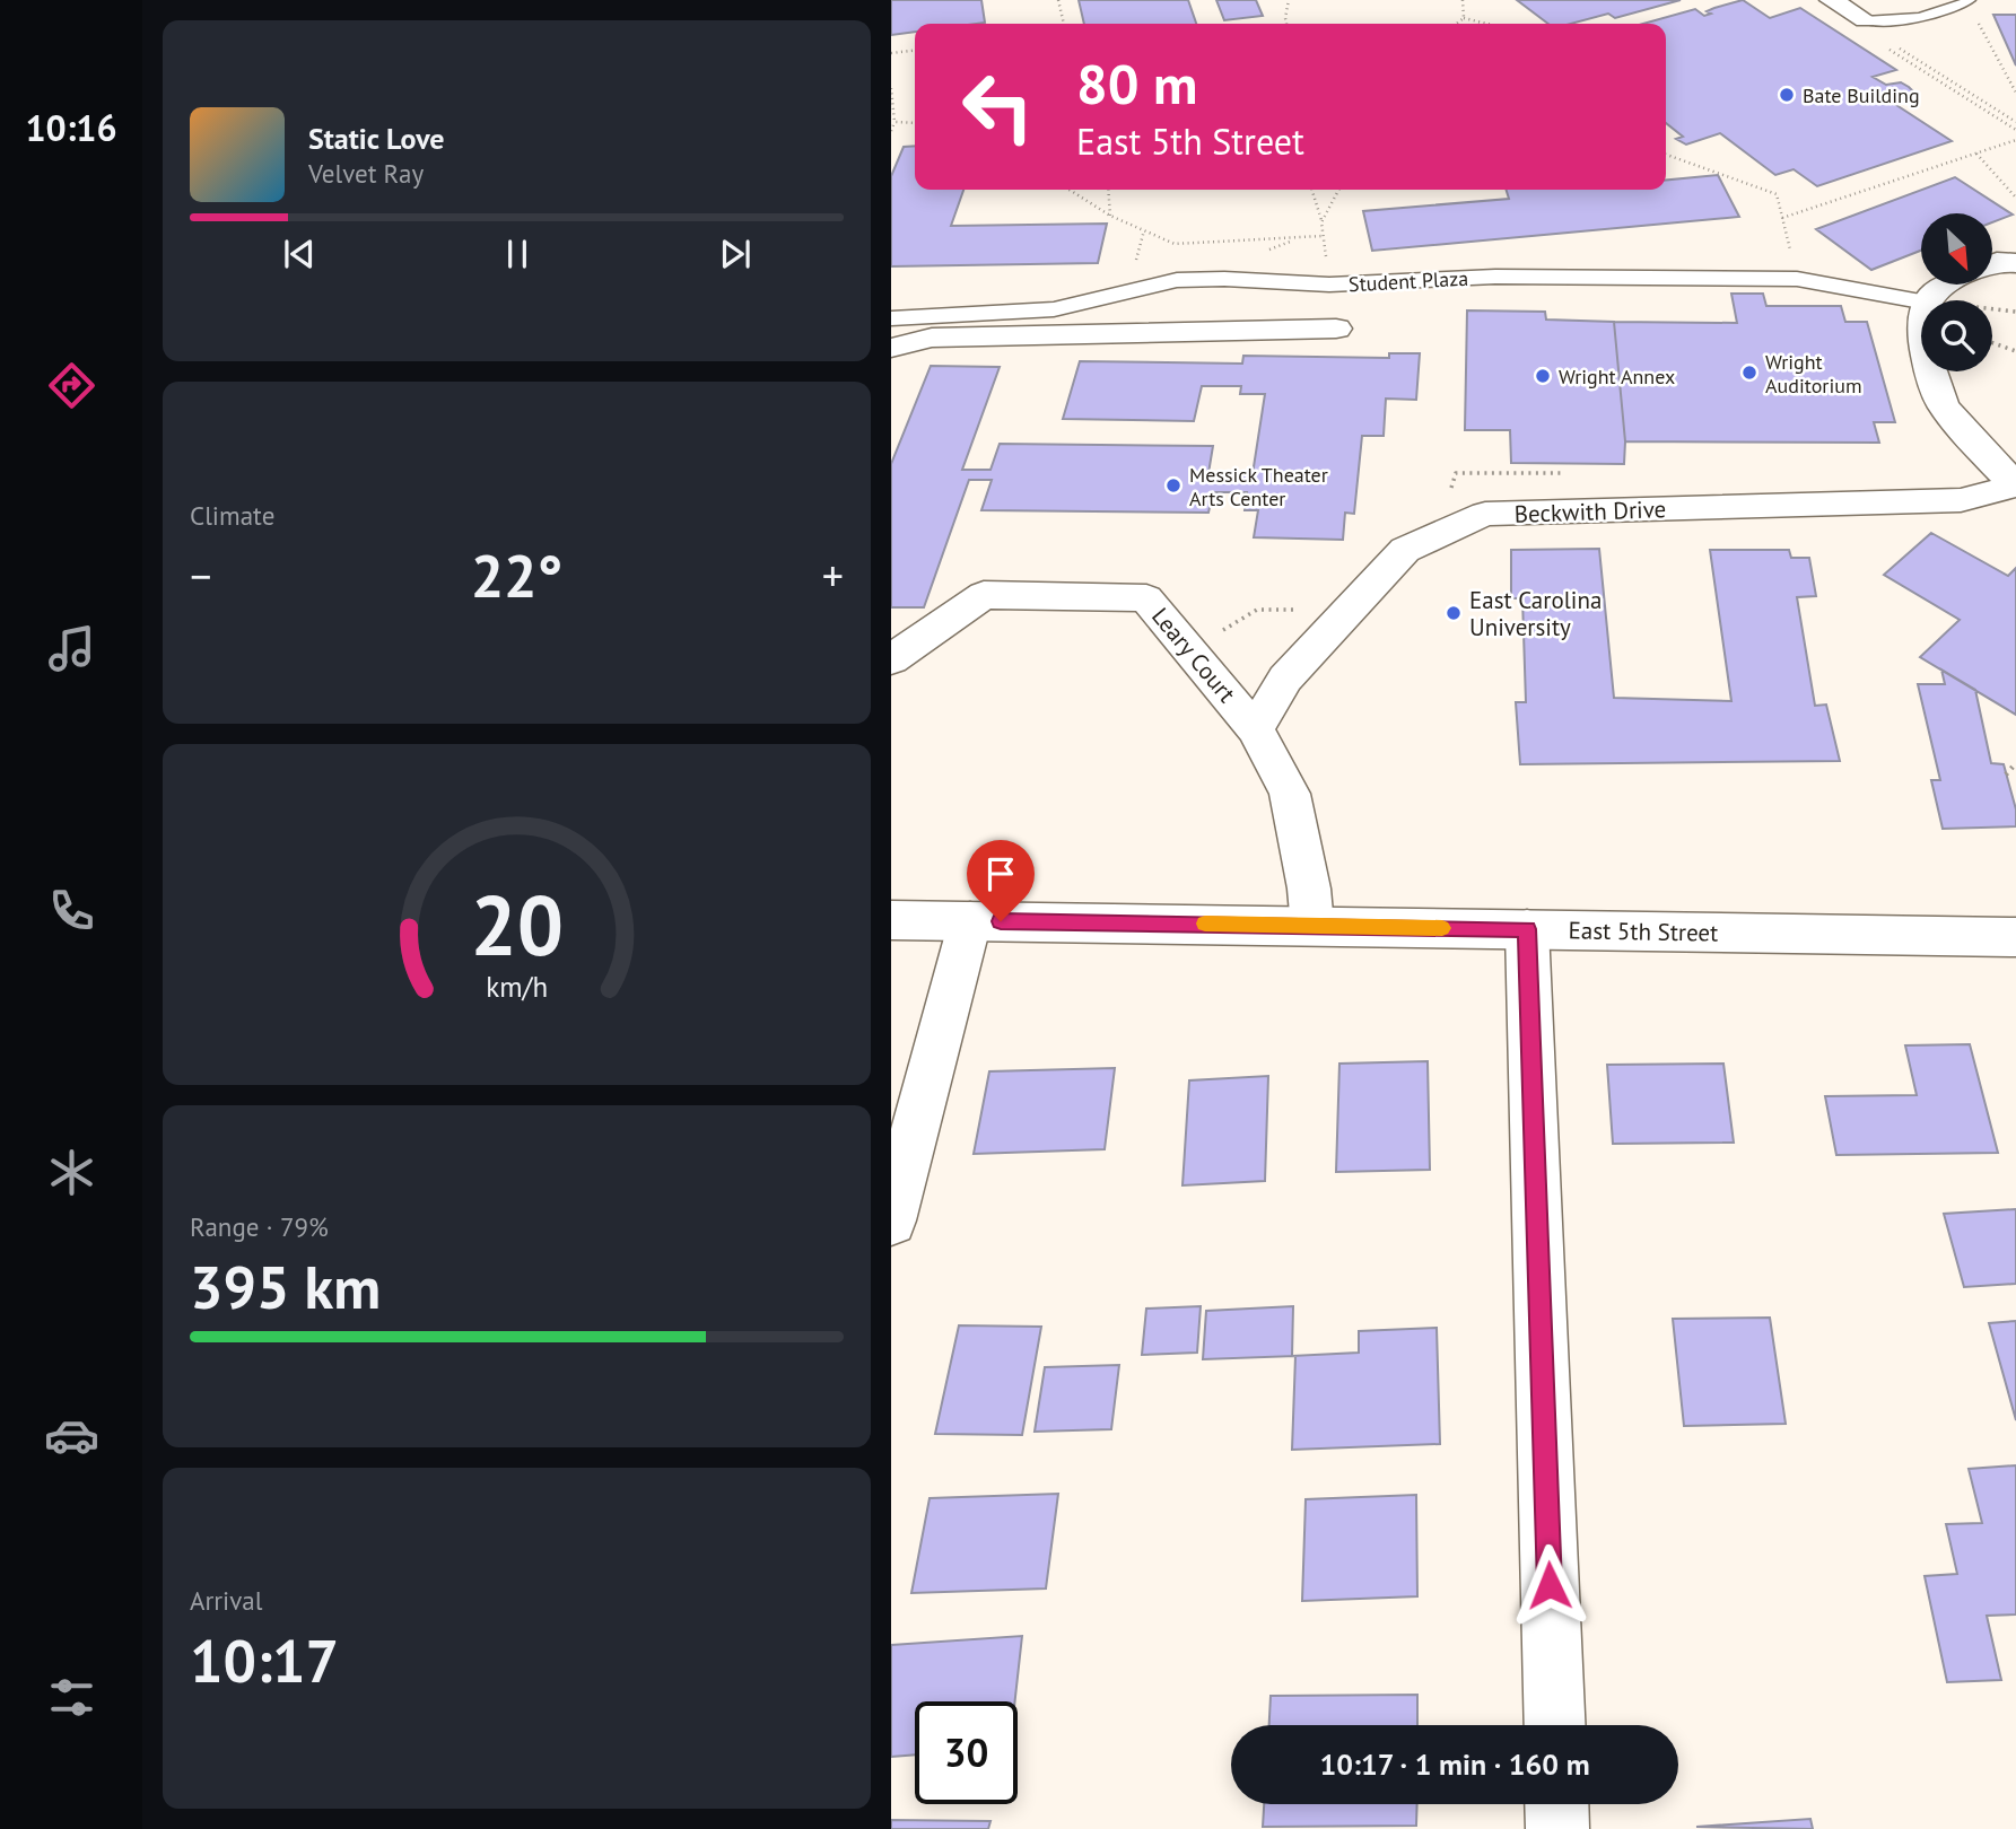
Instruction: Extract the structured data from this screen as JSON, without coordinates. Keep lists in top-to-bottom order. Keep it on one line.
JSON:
{"streets":{"street":["Student Plaza","Beckwith Drive","Leary Court","East 5th Street"]},"crossings":[["Beckwith Drive","Leary Court"],["Leary Court","East 5th Street"]],"places":["Bate Building","Wright Auditorium","Wright Annex","Messick Theater Arts Center","East Carolina University"],"north":"bottom right","page":{"tabs":"10:16","turn":["80 m","East 5th Street"],"song":["Static Love","Velvet Ray"],"tile":["Climate",["Range · 79%","395 km"],["Arrival","10:17"]],"heat":["−","22°","+"],"limit":"30","trip":"10:17 · 1 min · 160 m","gauge":["20","km/h"]}}
